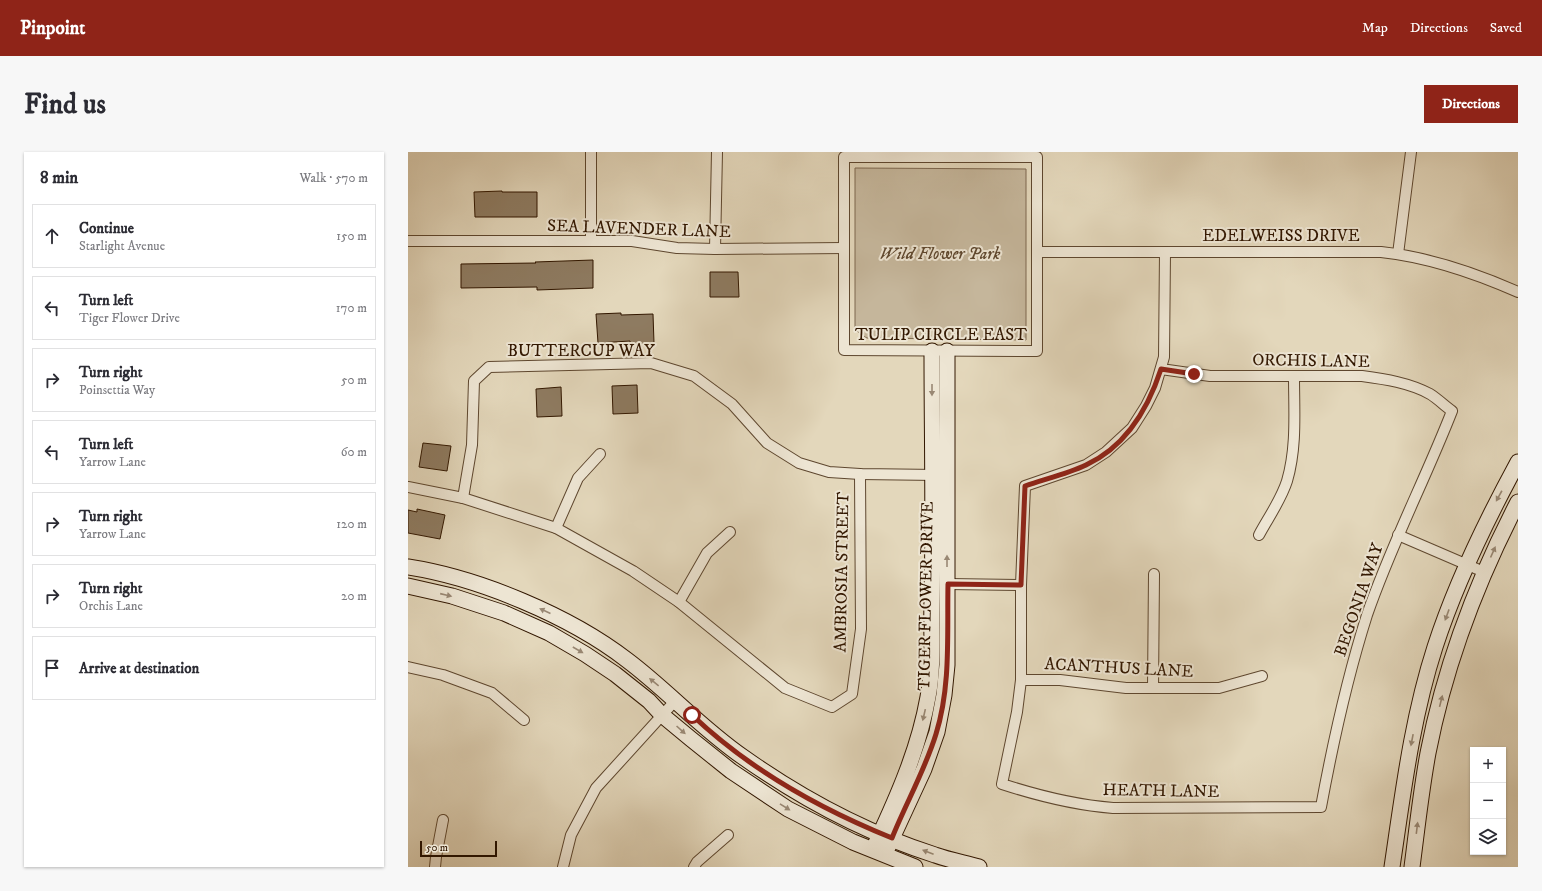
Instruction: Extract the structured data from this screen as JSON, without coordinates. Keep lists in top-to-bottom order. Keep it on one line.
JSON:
{"streets":{"street":["SEA LAVENDER LANE","EDELWEISS DRIVE","TULIP CIRCLE EAST","BUTTERCUP WAY","ORCHIS LANE","AMBROSIA STREET","TIGER FLOWER DRIVE","BEGONIA WAY","ACANTHUS LANE","HEATH LANE"]},"crossings":[["SEA LAVENDER LANE","TULIP CIRCLE EAST"],["EDELWEISS DRIVE","TULIP CIRCLE EAST"],["TULIP CIRCLE EAST","TIGER FLOWER DRIVE"],["BUTTERCUP WAY","AMBROSIA STREET"],["BUTTERCUP WAY","TIGER FLOWER DRIVE"],["ORCHIS LANE","BEGONIA WAY"],["BEGONIA WAY","HEATH LANE"],["ACANTHUS LANE","HEATH LANE"]],"parks":["Wild Flower Park"],"scale_bar":"50 m","page":{"header":"Pinpoint","nav":["Map","Directions","Saved"],"buttons":"Directions","title":"Find us","heading":["8 min","Walk · 570 m"],"list":[["Continue","Starlight Avenue","150 m"],["Turn left","Tiger Flower Drive","170 m"],["Turn right","Poinsettia Way","50 m"],["Turn left","Yarrow Lane","60 m"],["Turn right","Yarrow Lane","120 m"],["Turn right","Orchis Lane","20 m"],"Arrive at destination"],"map_buttons":["+","−"],"scale":"50 m"}}
